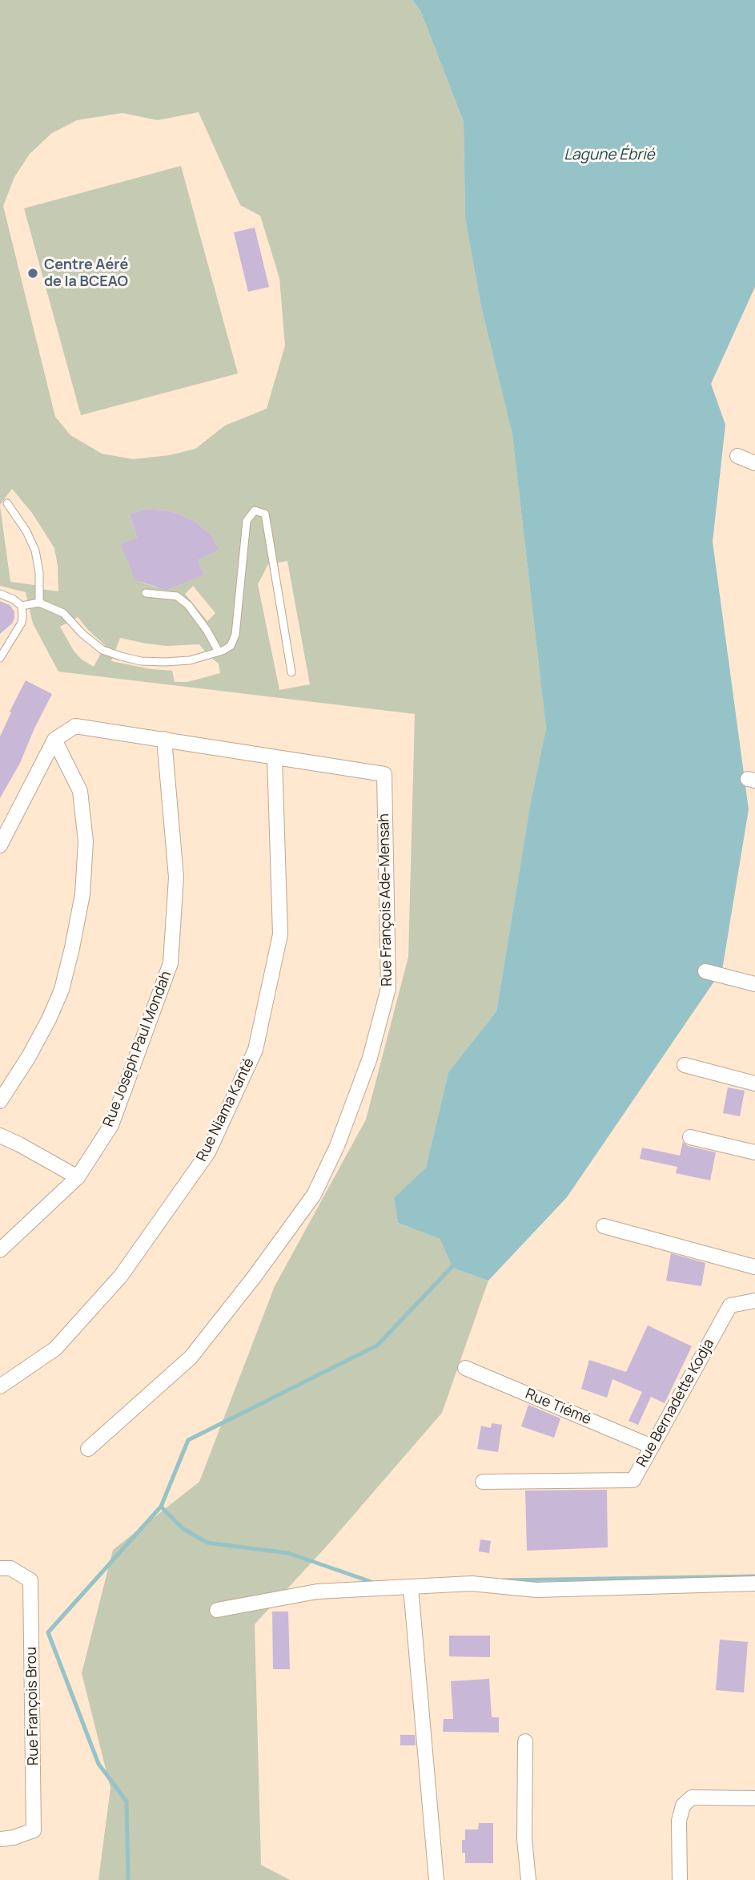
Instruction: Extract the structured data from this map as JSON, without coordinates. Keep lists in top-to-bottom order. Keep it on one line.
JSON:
{"streets":{"street":["Rue François Ade-Mensah","Rue Joseph Paul Mondah","Rue Niama Kanté","Rue Bernadette Kodja","Rue Tiémé","Rue François Brou"]},"crossings":[["Rue François Ade-Mensah","Rue Joseph Paul Mondah"],["Rue François Ade-Mensah","Rue Niama Kanté"],["Rue Bernadette Kodja","Rue Tiémé"]],"water":["Lagune Ébrié"],"places":["Centre Aéré de la BCEAO"]}
